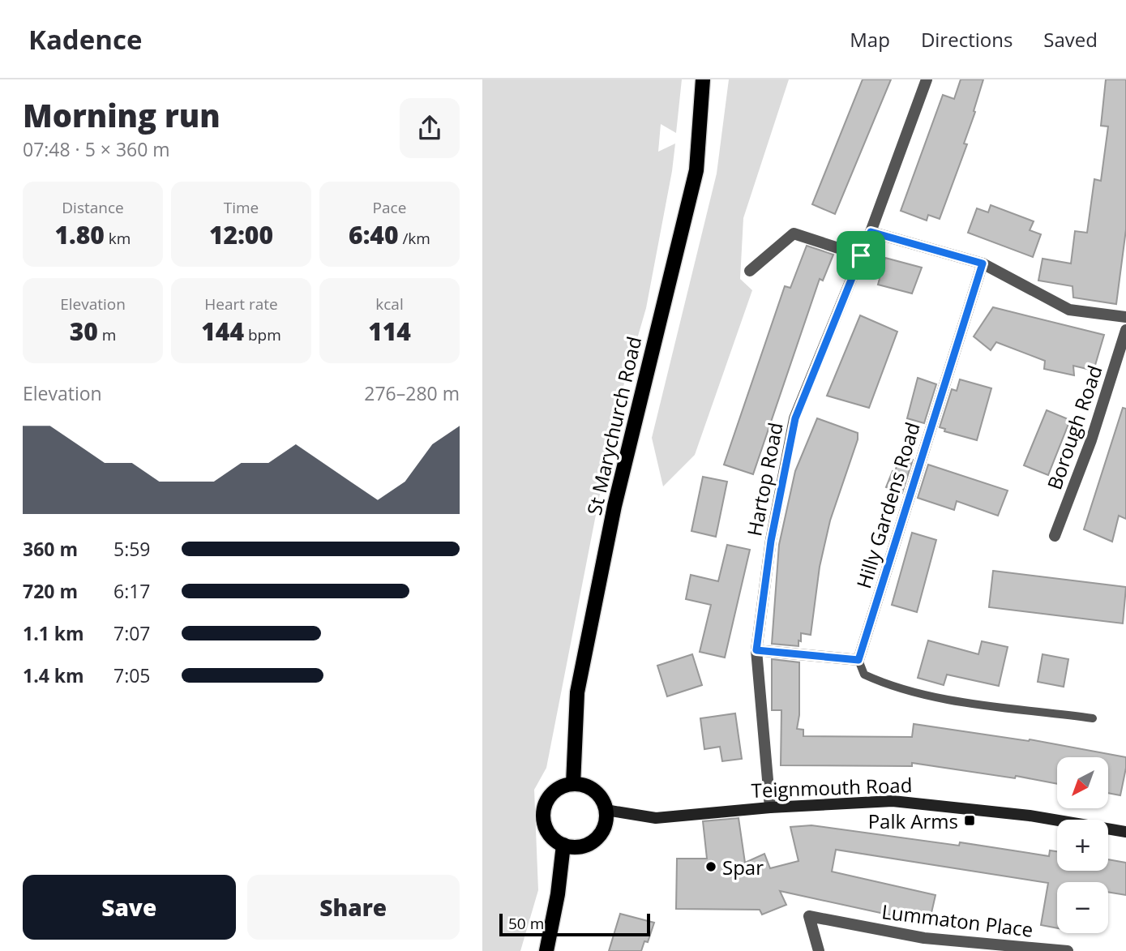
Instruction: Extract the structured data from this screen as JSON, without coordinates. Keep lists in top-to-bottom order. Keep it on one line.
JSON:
{"streets":{"main road":["St Marychurch Road","Teignmouth Road"],"street":["Borough Road","Hartop Road","Hilly Gardens Road","Lummaton Place"]},"crossings":[["St Marychurch Road","Teignmouth Road"],["Hartop Road","Teignmouth Road"]],"places":{"transit":["Palk Arms"],"other":["Spar"]},"scale_bar":"50 m","north":"bottom left","page":{"header":"Kadence","nav":["Map","Directions","Saved"],"heading":["Morning run","07:48 · 5 × 360 m"],"stats":[["Distance","1.80 km"],["Time","12:00"],["Pace","6:40 /km"],["Elevation","30 m"],["Heart rate","144 bpm"],["kcal","114"]],"chart":["Elevation","276–280 m"],"list":[{"name":"360 m","note":"5:59"},{"name":"720 m","note":"6:17"},{"name":"1.1 km","note":"7:07"},{"name":"1.4 km","note":"7:05"}],"map_buttons":["+","−"],"buttons":["Save","Share"],"scale":"50 m"}}
